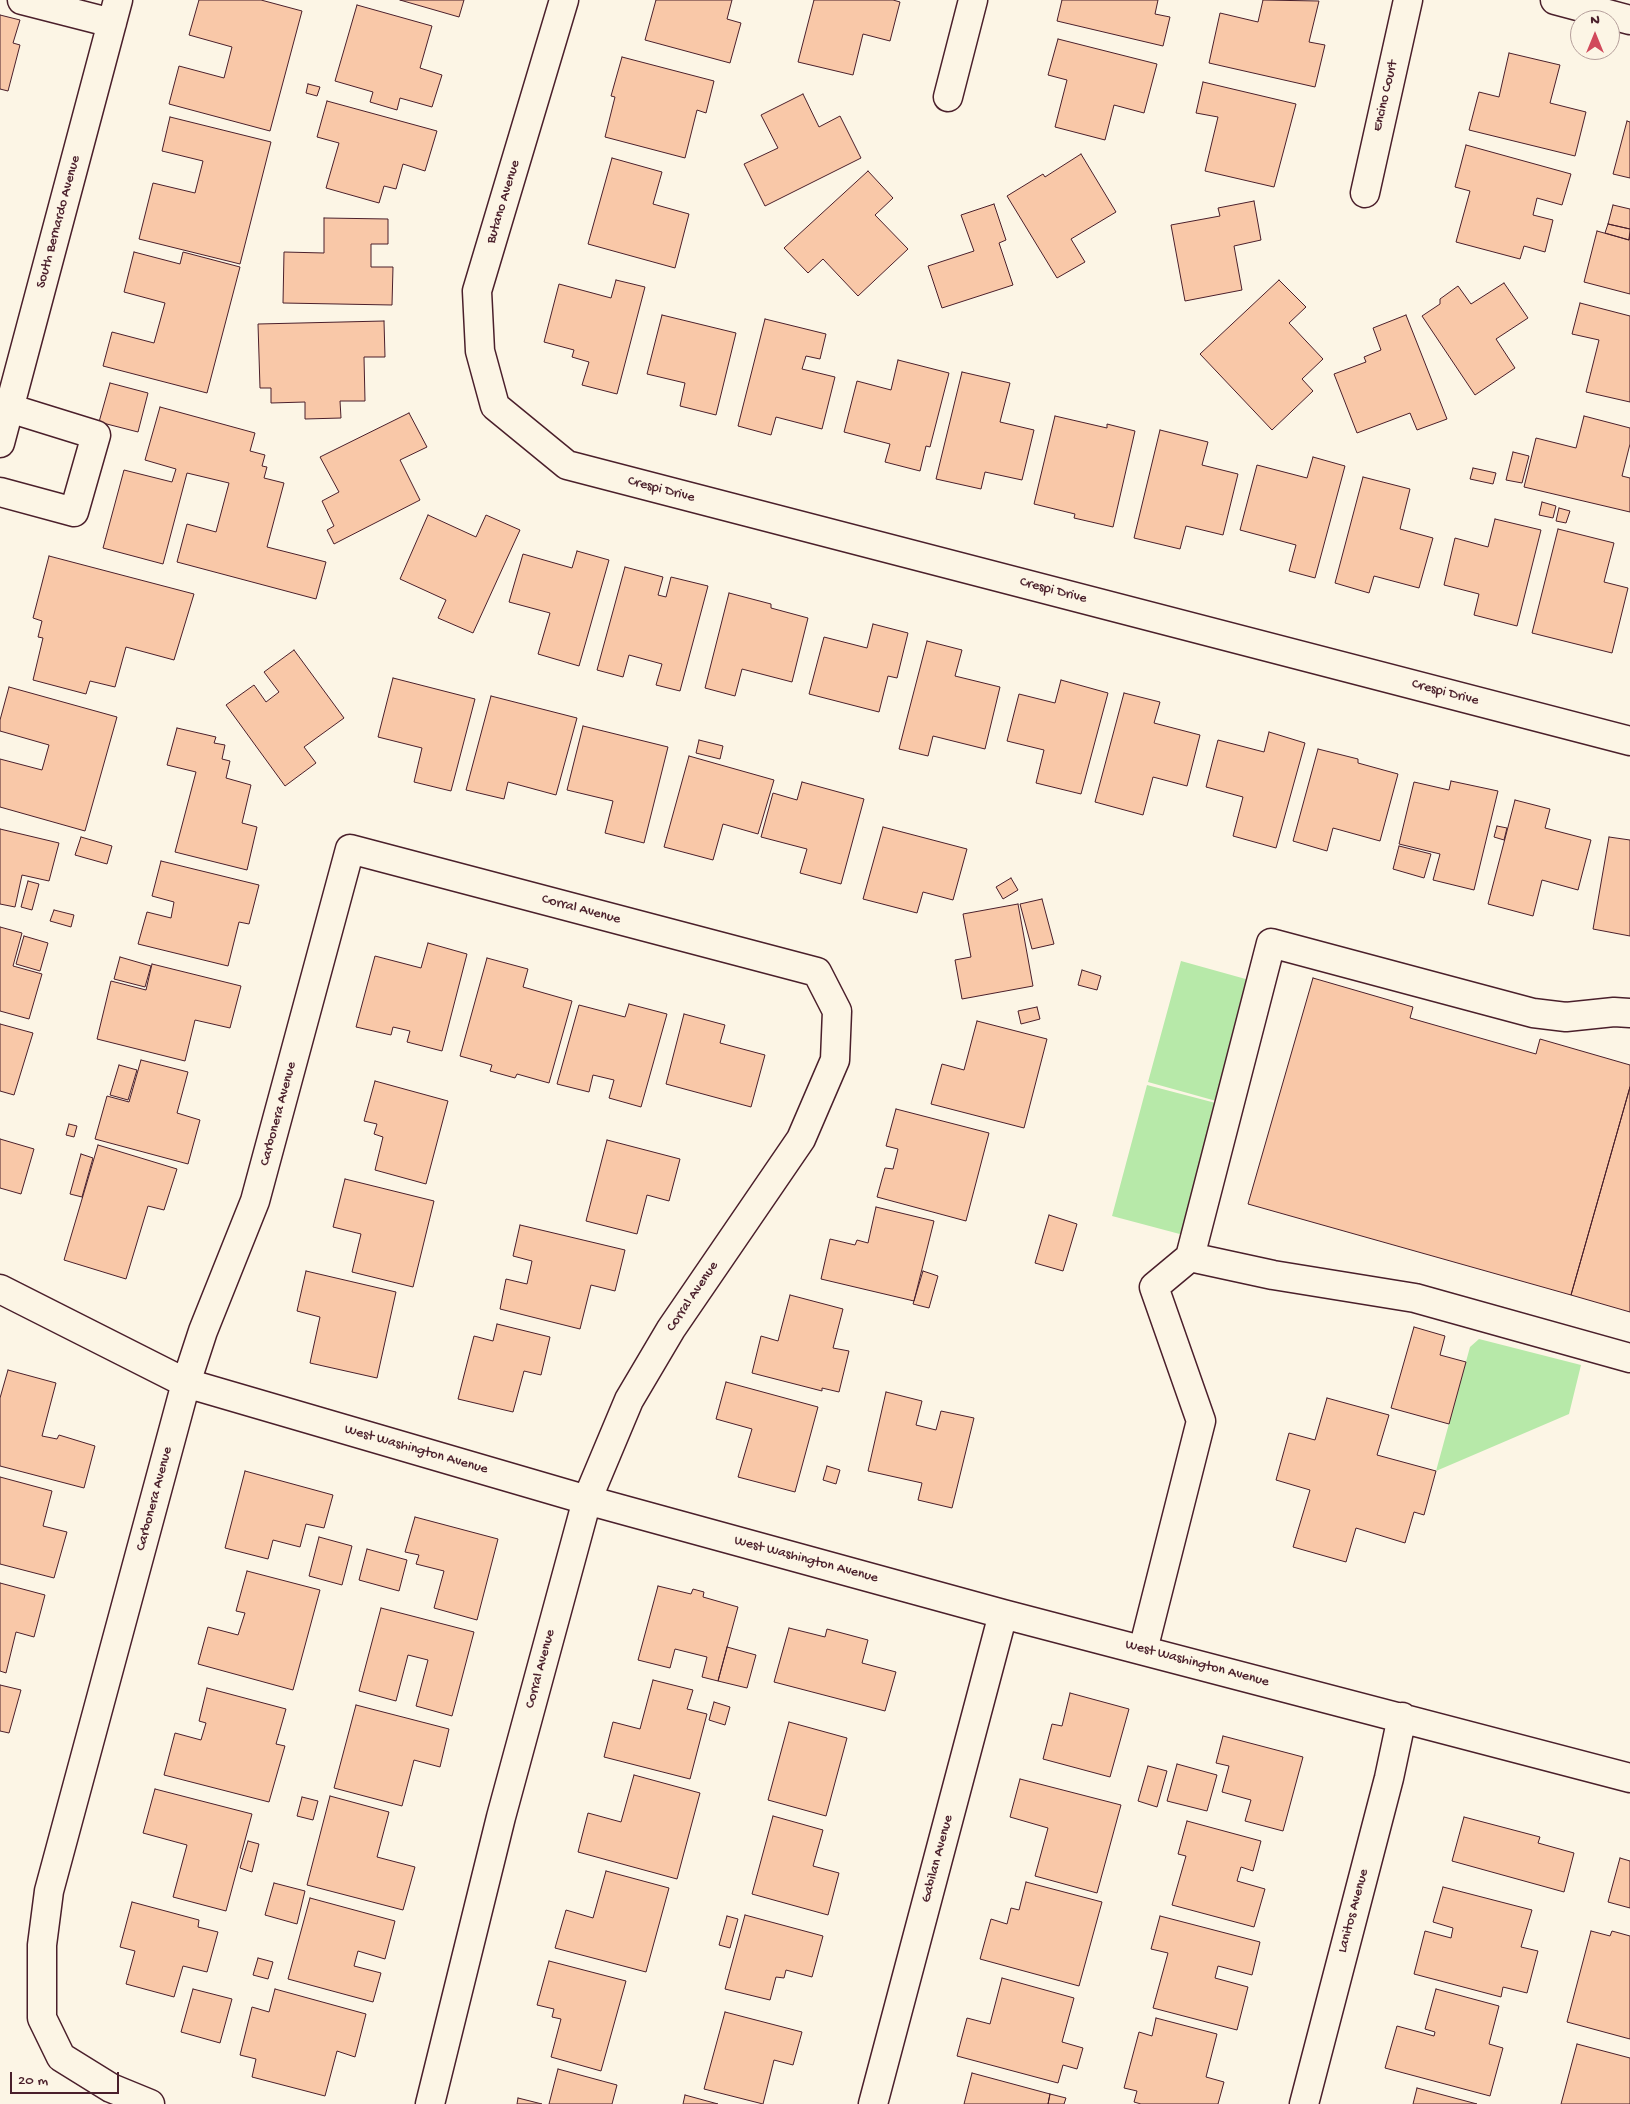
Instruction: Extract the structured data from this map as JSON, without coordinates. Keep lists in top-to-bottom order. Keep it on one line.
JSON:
{"streets":{"street":["Encino Court","Butano Avenue","South Bernardo Avenue","Crespi Drive","Corral Avenue","Carbonera Avenue","West Washington Avenue","Gabilan Avenue","Lanitos Avenue"]},"crossings":[["Butano Avenue","Crespi Drive"],["Corral Avenue","Carbonera Avenue"],["Corral Avenue","West Washington Avenue"],["Carbonera Avenue","West Washington Avenue"],["West Washington Avenue","Gabilan Avenue"],["West Washington Avenue","Lanitos Avenue"]],"scale_bar":"20 m","north":"top"}
